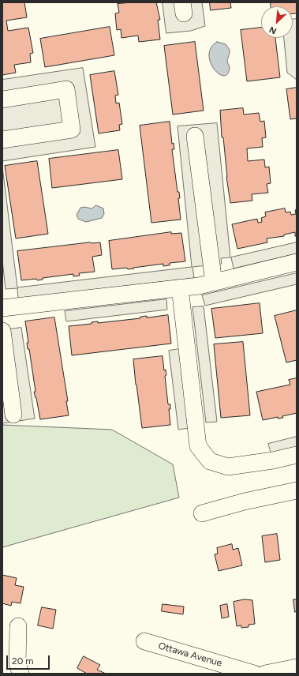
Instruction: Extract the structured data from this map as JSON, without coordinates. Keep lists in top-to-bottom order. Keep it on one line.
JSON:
{"streets":{"street":["Ottawa Avenue"]},"scale_bar":"20 m","north":"bottom left"}
